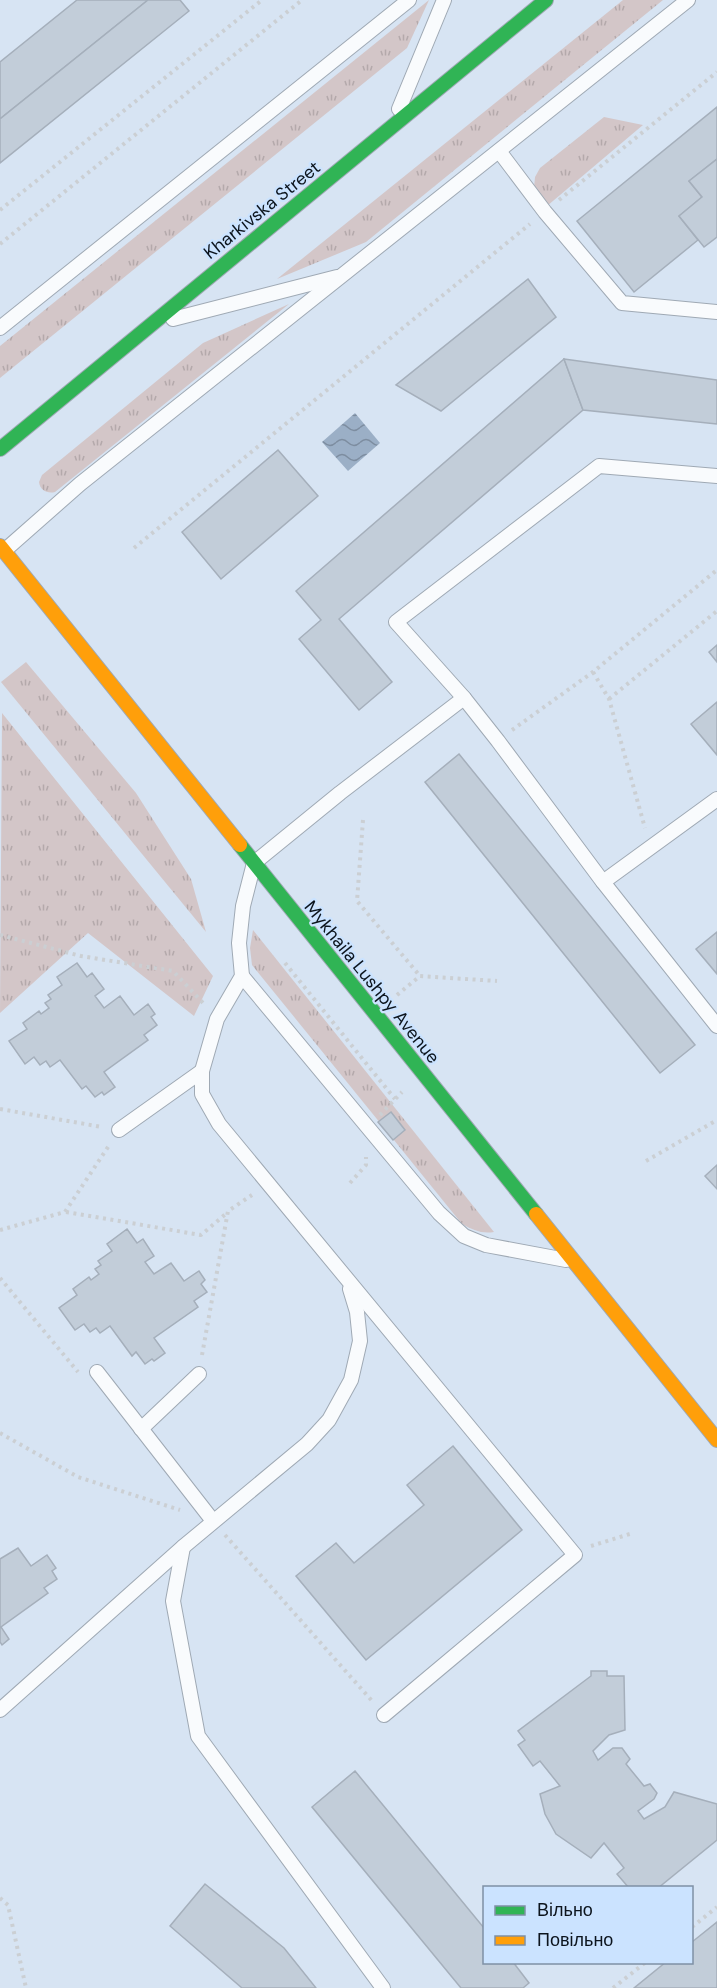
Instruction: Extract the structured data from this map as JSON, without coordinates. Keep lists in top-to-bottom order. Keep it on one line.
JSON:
{"streets":{"main road":["Kharkivska Street","Mykhaila Lushpy Avenue"]},"legend":["Вільно","Повільно"]}
